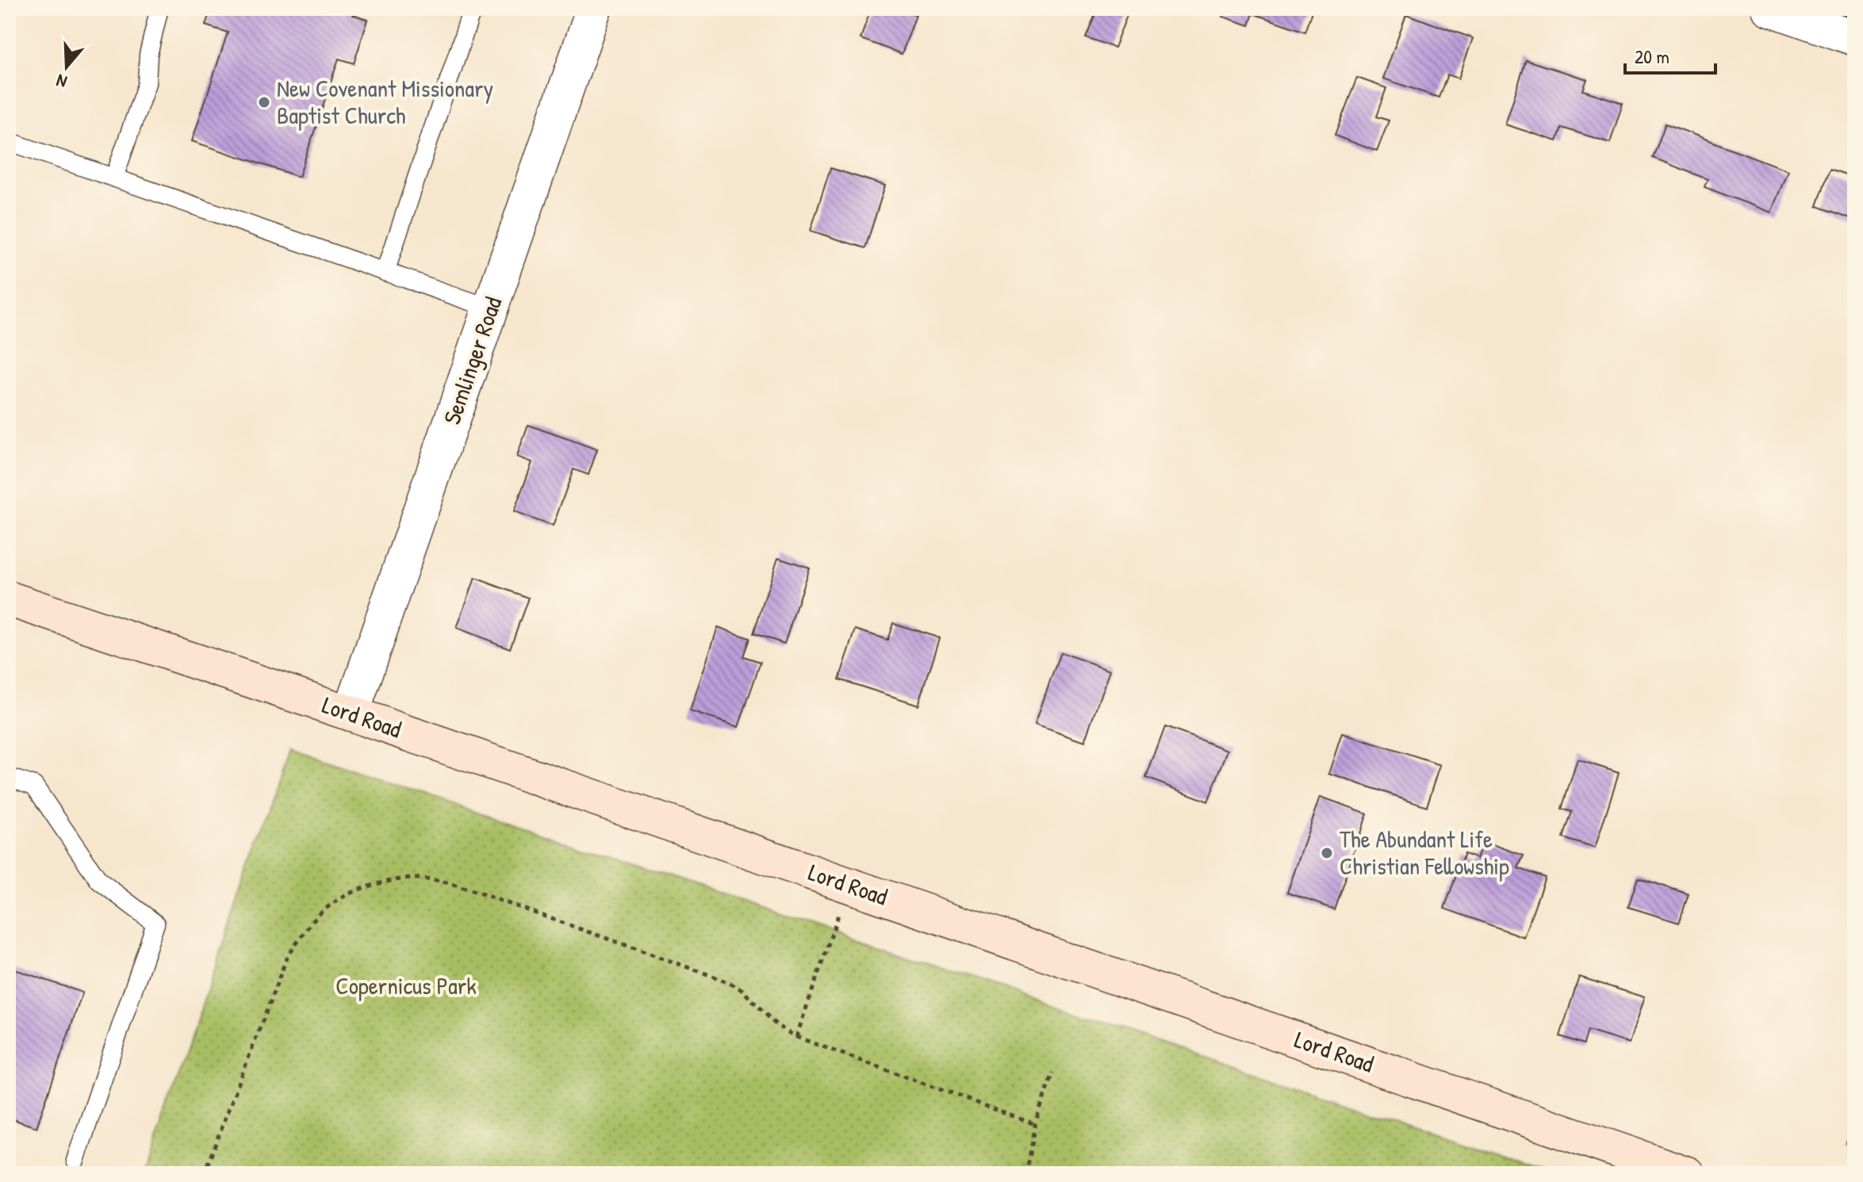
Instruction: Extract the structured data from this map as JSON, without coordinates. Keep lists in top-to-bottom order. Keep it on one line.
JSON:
{"streets":{"street":["Semlinger Road","Lord Road"]},"crossings":[["Semlinger Road","Lord Road"]],"parks":["Copernicus Park"],"places":["New Covenant Missionary Baptist Church","The Abundant Life Christian Fellowship"],"scale_bar":"20 m","north":"bottom"}
